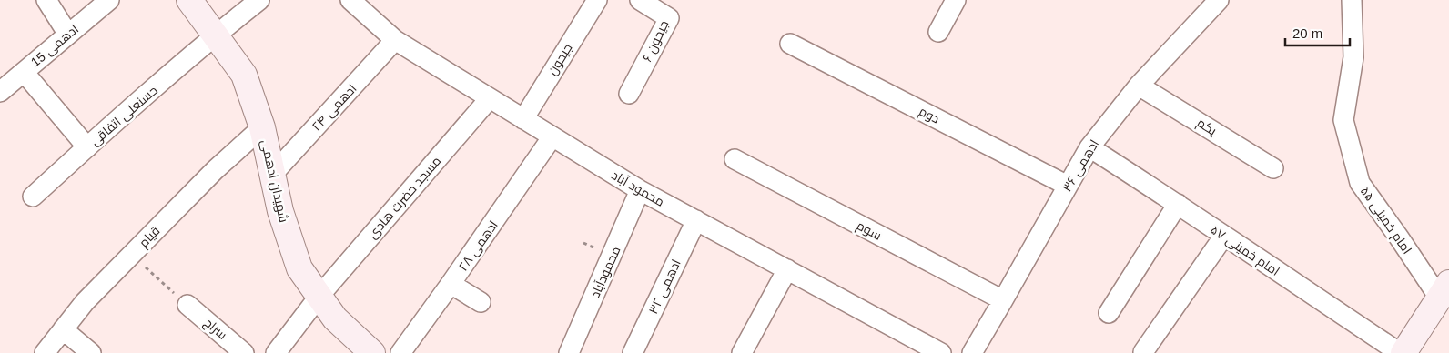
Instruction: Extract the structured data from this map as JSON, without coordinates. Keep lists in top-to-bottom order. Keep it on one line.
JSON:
{"streets":{"street":["جیحون ۶","ادهمی 15","جیحون","ادهمی ۲۴","دوم","حسنعلی اتفاقی","یکم","ادهمی ۳۶","شهیدان ادهمی","محمود آباد","مسجد حضرت هادی","امام خمینی ۵۵","سوم","قیام","ادهمی ۲۸","امام خمینی ۵۷","محمودآباد","ادهمی ۳۲","سراج"]},"crossings":[["جیحون","محمود آباد"],["ادهمی ۲۴","شهیدان ادهمی"],["ادهمی ۲۴","محمود آباد"],["دوم","ادهمی ۳۶"],["حسنعلی اتفاقی","شهیدان ادهمی"],["یکم","ادهمی ۳۶"],["ادهمی ۳۶","سوم"],["ادهمی ۳۶","امام خمینی ۵۷"],["شهیدان ادهمی","مسجد حضرت هادی"],["شهیدان ادهمی","قیام"],["محمود آباد","مسجد حضرت هادی"],["محمود آباد","ادهمی ۲۸"],["محمود آباد","محمودآباد"],["محمود آباد","ادهمی ۳۲"]],"scale_bar":"20 m"}
